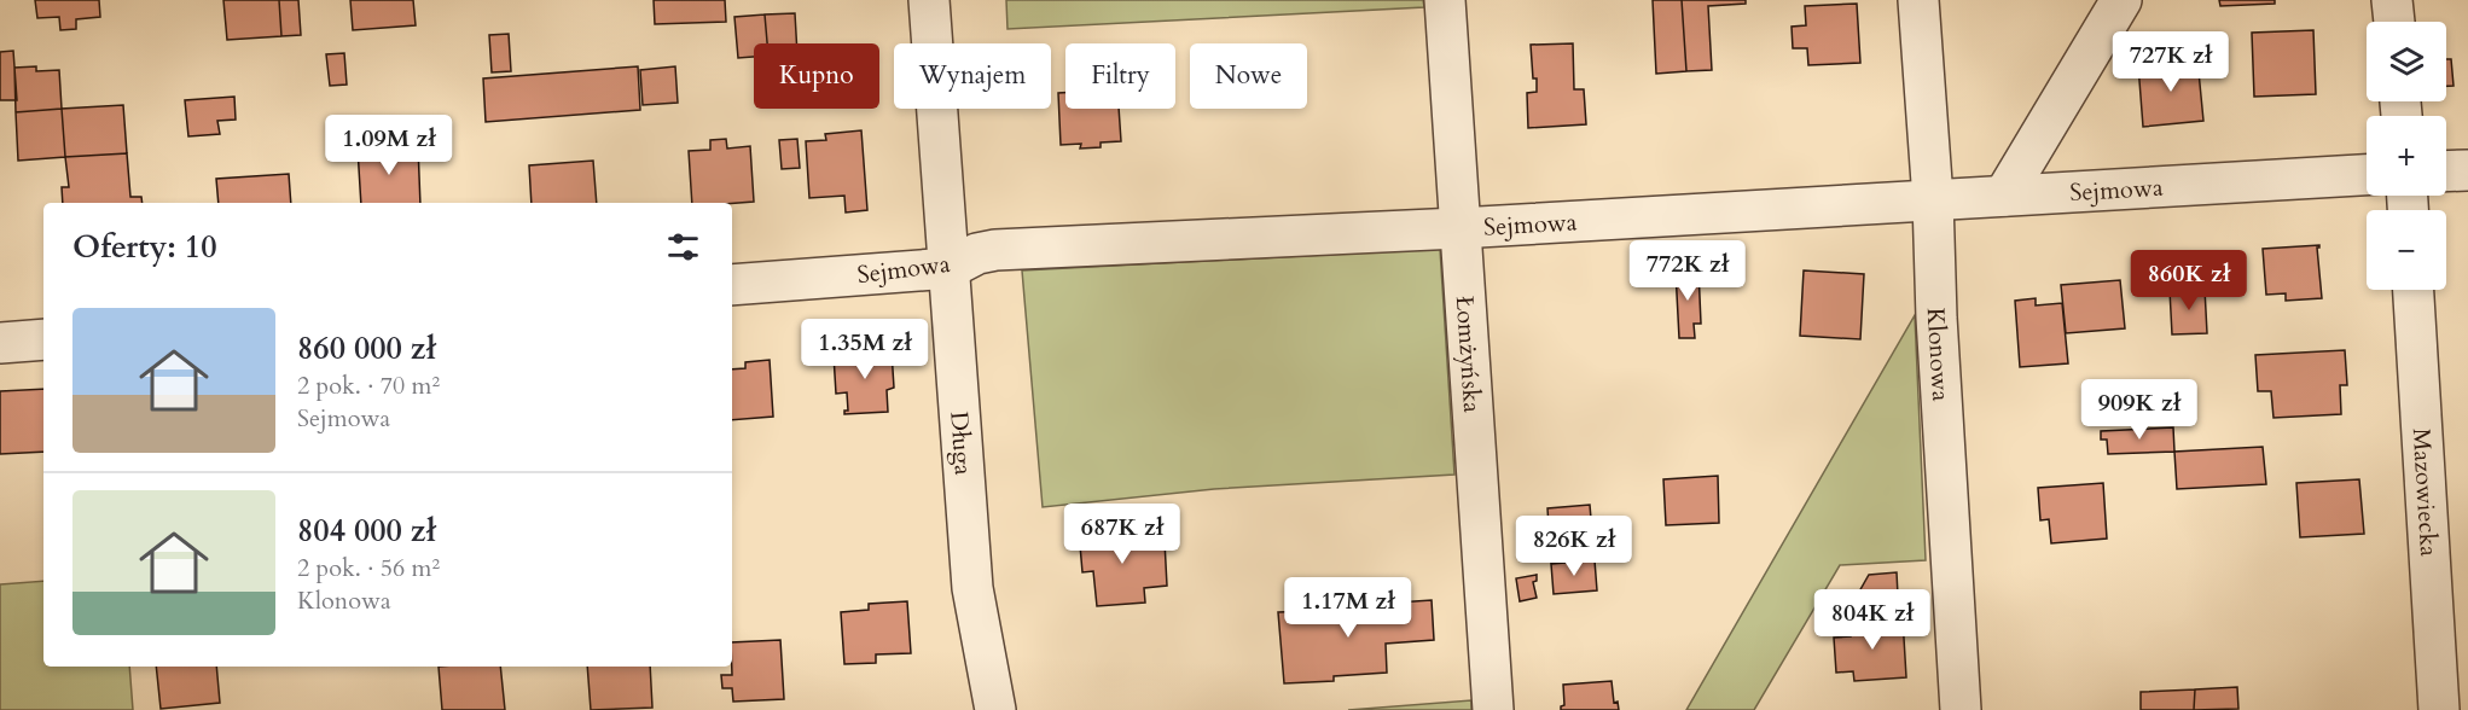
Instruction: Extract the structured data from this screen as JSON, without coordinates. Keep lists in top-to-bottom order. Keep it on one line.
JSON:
{"streets":{"street":["Sejmowa","Łomżyńska","Klonowa","Długa","Mazowiecka"]},"crossings":[["Sejmowa","Łomżyńska"],["Sejmowa","Klonowa"],["Sejmowa","Długa"]],"page":{"map_buttons":["+","−"],"price":["727K zł","1.09M zł","772K zł","860K zł","1.35M zł","909K zł","687K zł","826K zł","1.17M zł","804K zł"],"chip":["Kupno","Wynajem","Filtry","Nowe"],"heading":"Oferty: 10","list":[{"name":"860 000 zł","note":"2 pok. · 70 m² · Sejmowa"},{"name":"804 000 zł","note":"2 pok. · 56 m² · Klonowa"}]}}
